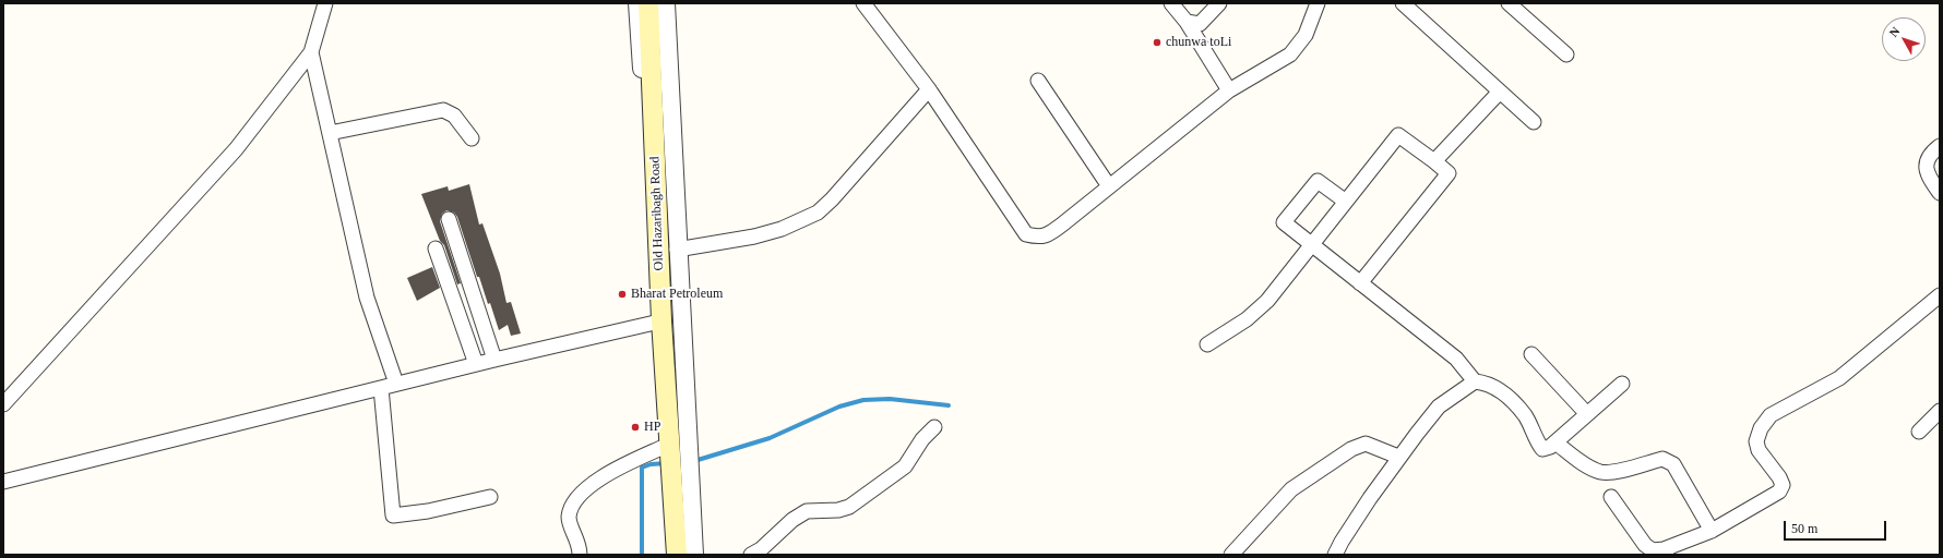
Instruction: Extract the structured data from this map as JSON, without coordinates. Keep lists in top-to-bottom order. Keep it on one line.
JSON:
{"streets":{"main road":["Old Hazaribagh Road"]},"places":["chunwa toLi","Bharat Petroleum","HP"],"scale_bar":"50 m","north":"top left"}
